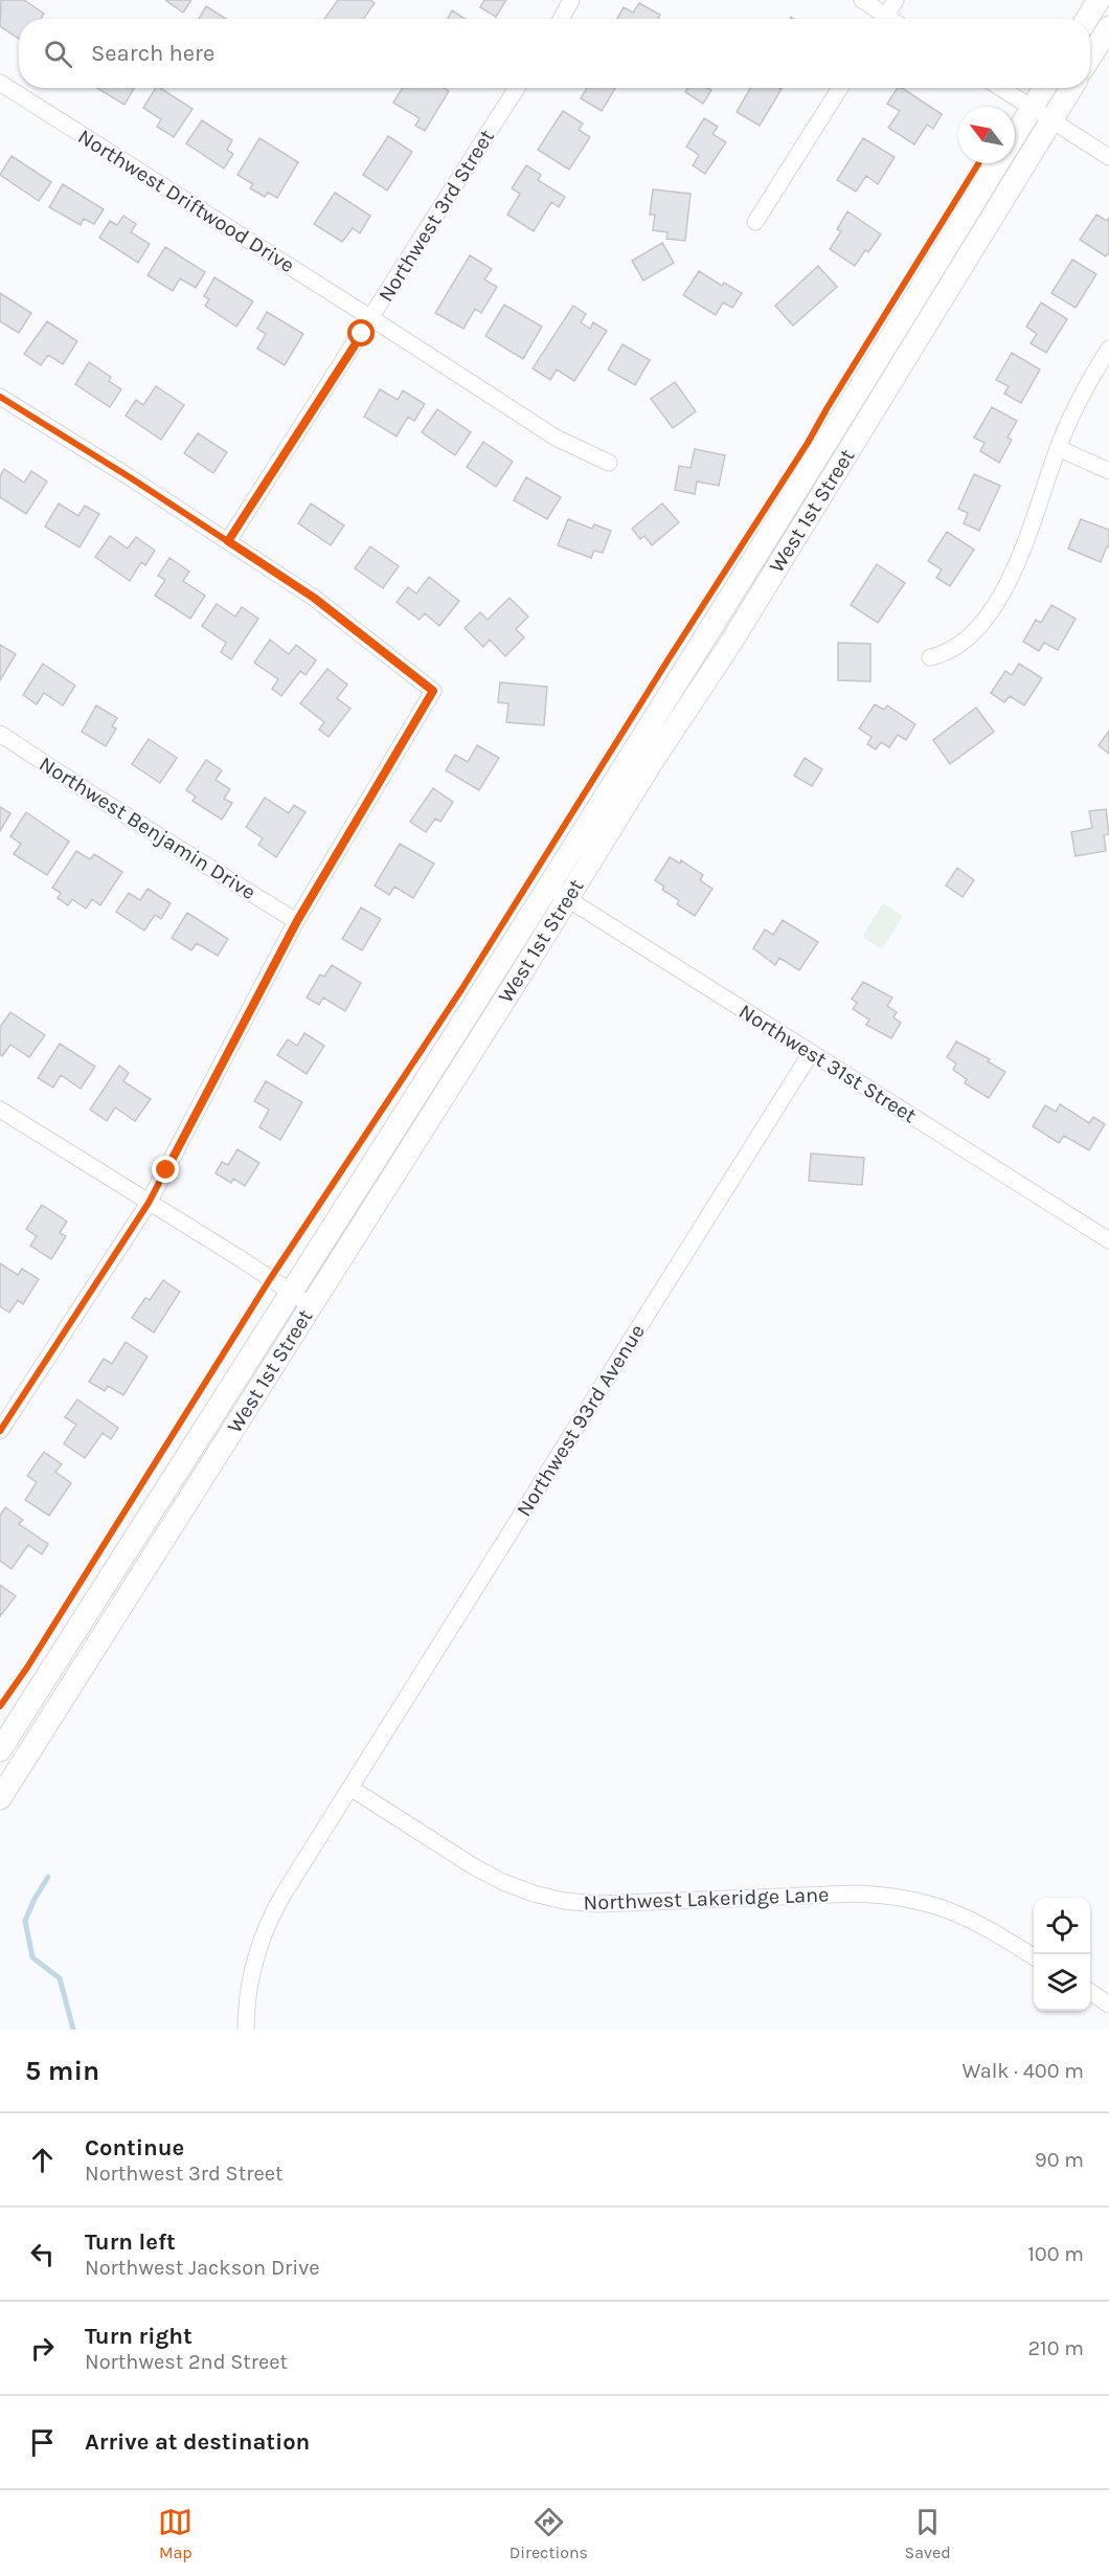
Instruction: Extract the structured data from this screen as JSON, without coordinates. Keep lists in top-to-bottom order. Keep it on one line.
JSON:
{"streets":{"main road":["West 1st Street"],"street":["Northwest Driftwood Drive","Northwest 3rd Street","Northwest Benjamin Drive","Northwest 31st Street","Northwest 93rd Avenue","Northwest Lakeridge Lane"]},"crossings":[["Northwest Driftwood Drive","Northwest 3rd Street"],["West 1st Street","Northwest 31st Street"],["Northwest 31st Street","Northwest 93rd Avenue"],["Northwest 93rd Avenue","Northwest Lakeridge Lane"]],"north":"top left","page":{"search":"Search here","heading":["5 min","Walk · 400 m"],"list":[["Continue","Northwest 3rd Street","90 m"],["Turn left","Northwest Jackson Drive","100 m"],["Turn right","Northwest 2nd Street","210 m"],"Arrive at destination"],"nav":["Map","Directions","Saved"]}}
